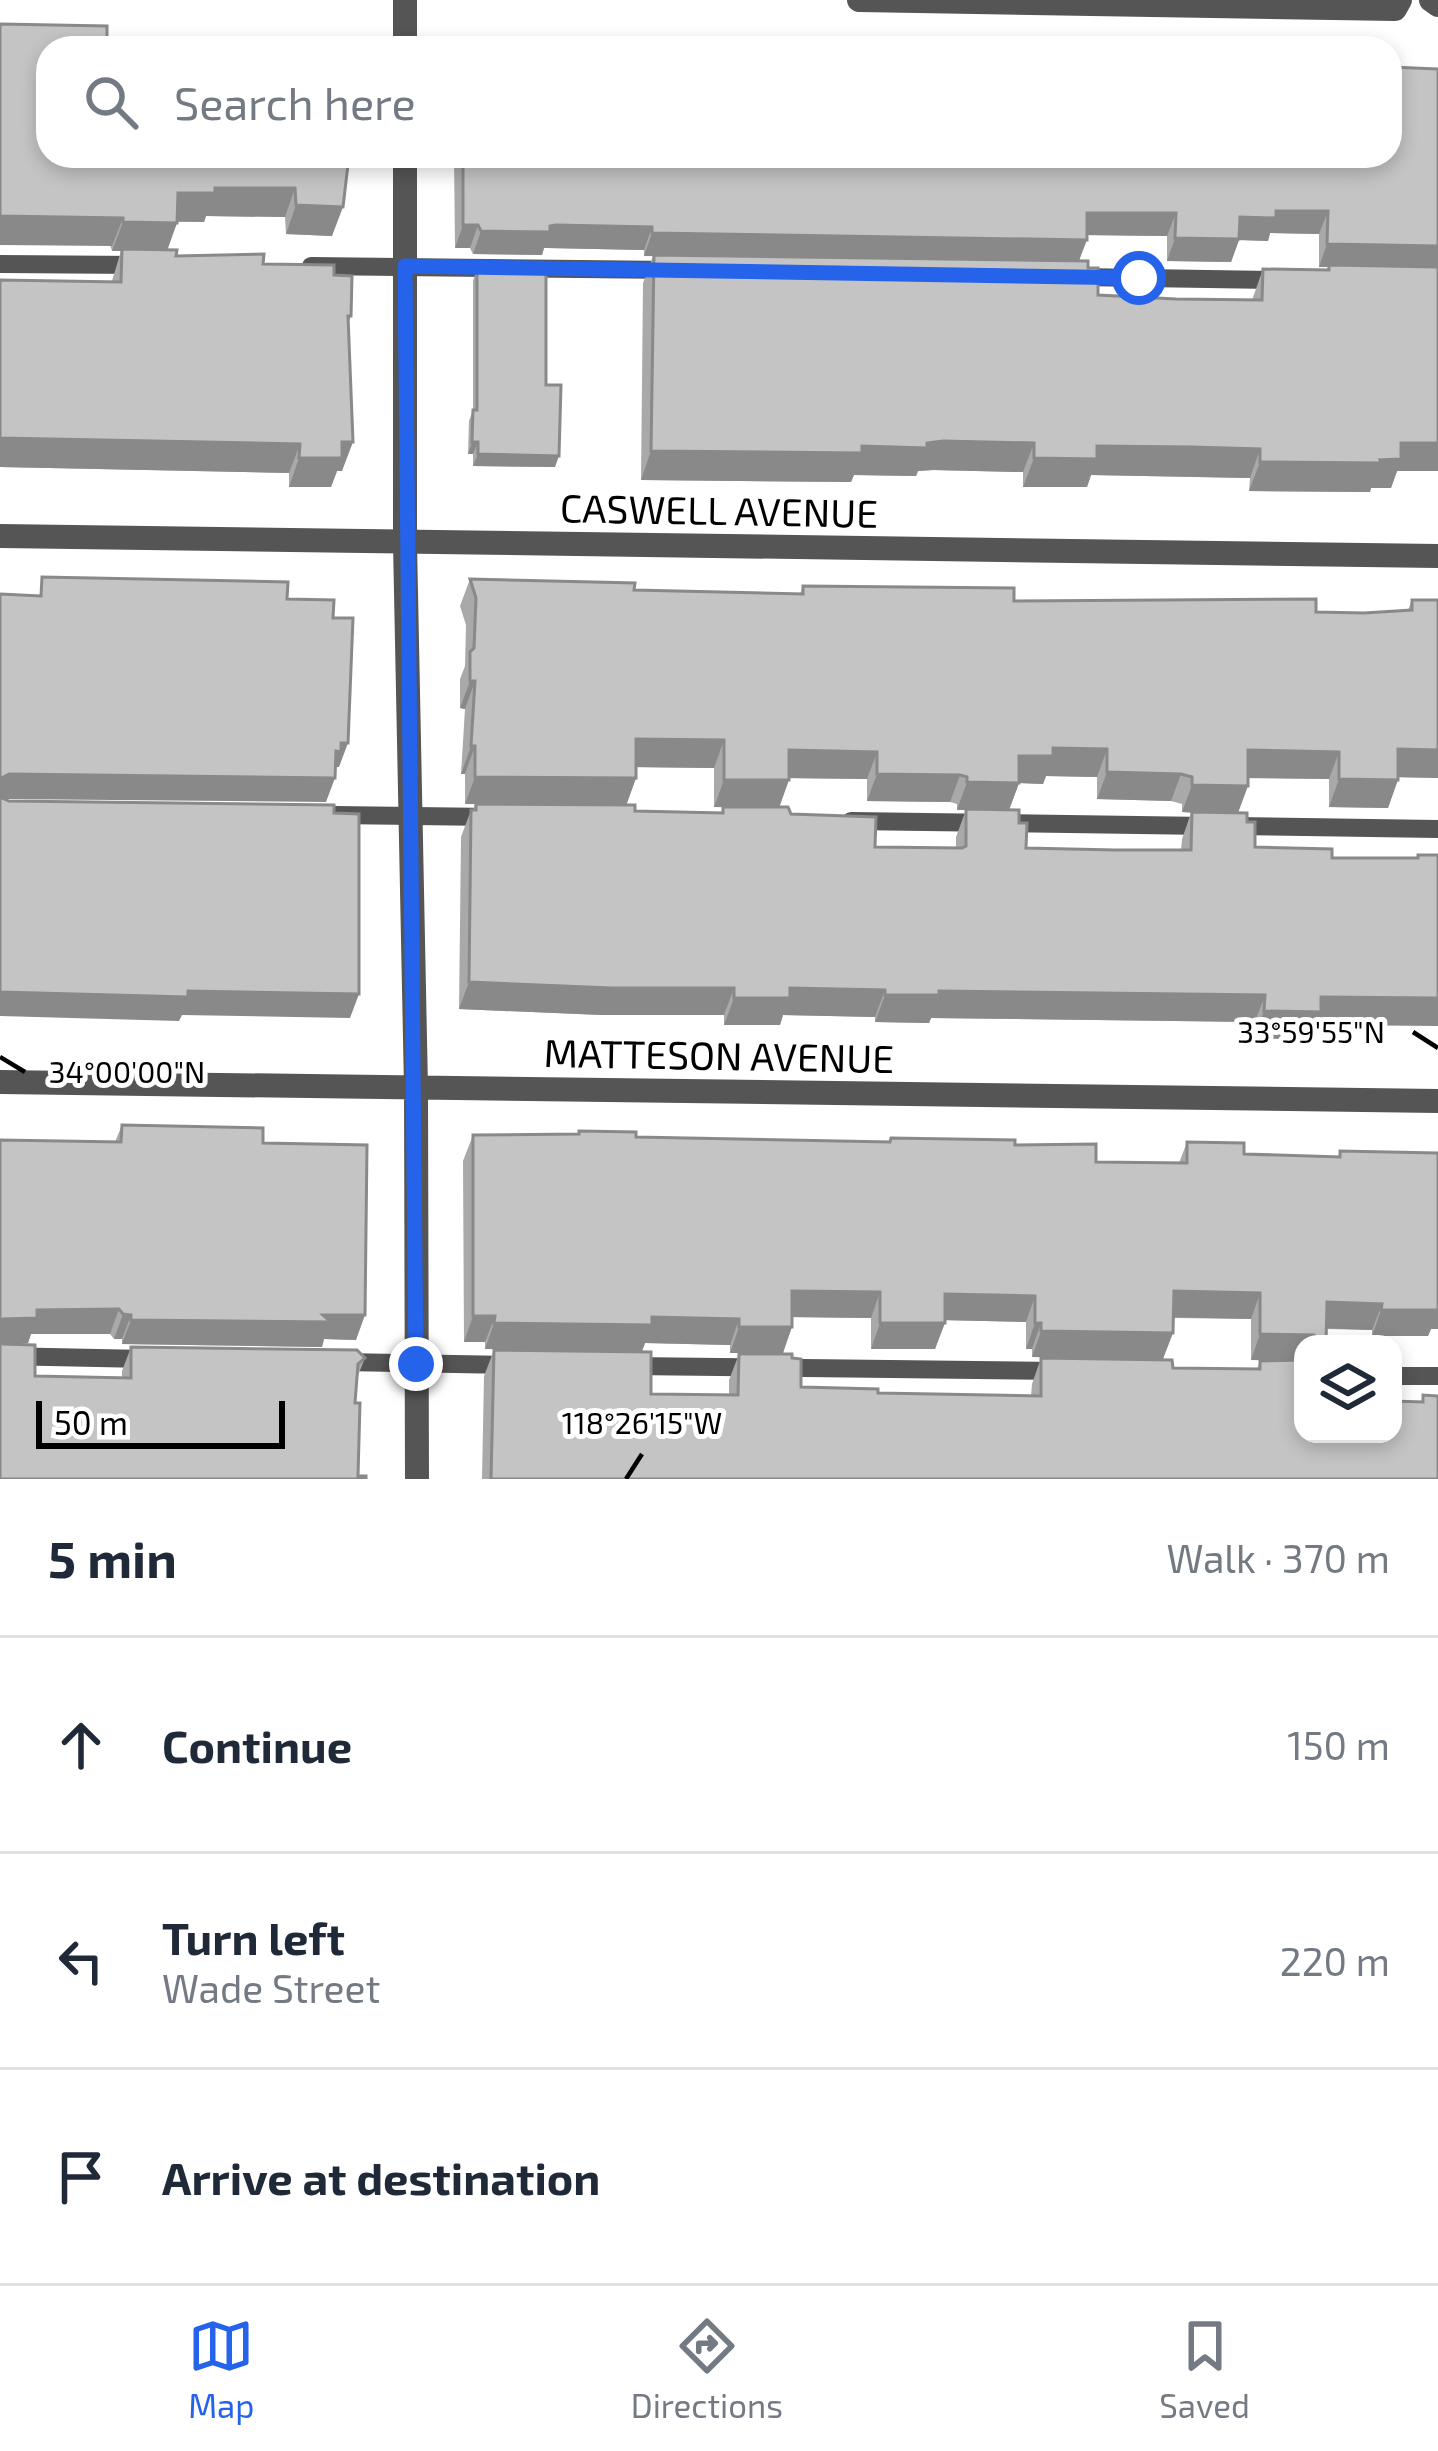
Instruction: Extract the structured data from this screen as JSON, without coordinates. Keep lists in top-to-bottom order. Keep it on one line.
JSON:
{"streets":{"street":["CASWELL AVENUE","MATTESON AVENUE"]},"scale_bar":"50 m","page":{"search":"Search here","scale":"50 m","heading":["5 min","Walk · 370 m"],"list":[["Continue","150 m"],["Turn left","Wade Street","220 m"],"Arrive at destination"],"nav":["Map","Directions","Saved"]},"coordinates":["33°59'55\"N","34°00'00\"N","118°26'15\"W"]}
